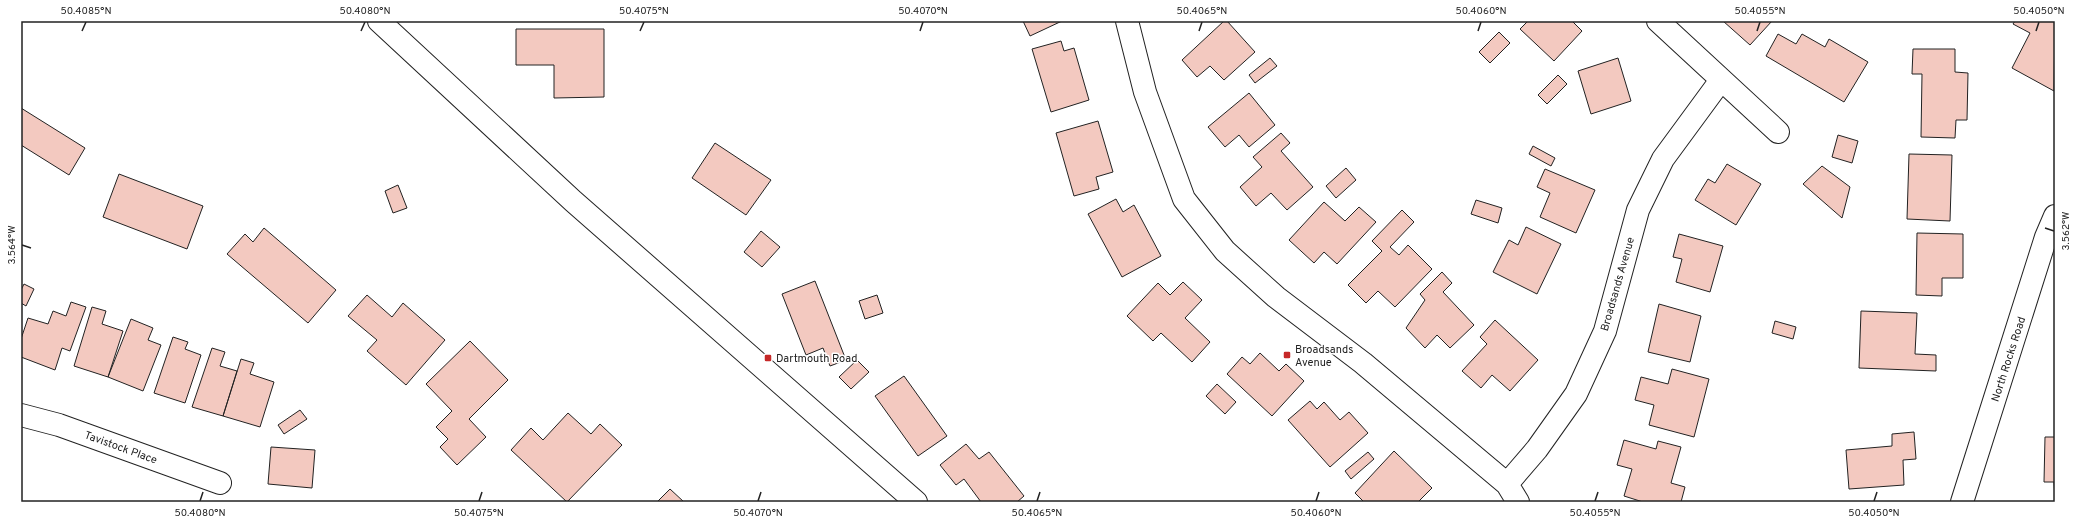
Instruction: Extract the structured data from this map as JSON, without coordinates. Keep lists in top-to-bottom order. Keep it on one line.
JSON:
{"streets":{"street":["Broadsands Avenue","North Rocks Road","Tavistock Place"]},"places":{"transit":["Broadsands Avenue","Dartmouth Road"]},"coordinates":["50.4085°N","50.4080°N","50.4075°N","50.4070°N","50.4065°N","50.4060°N","50.4055°N","50.4050°N","3.562°W","3.564°W"]}
